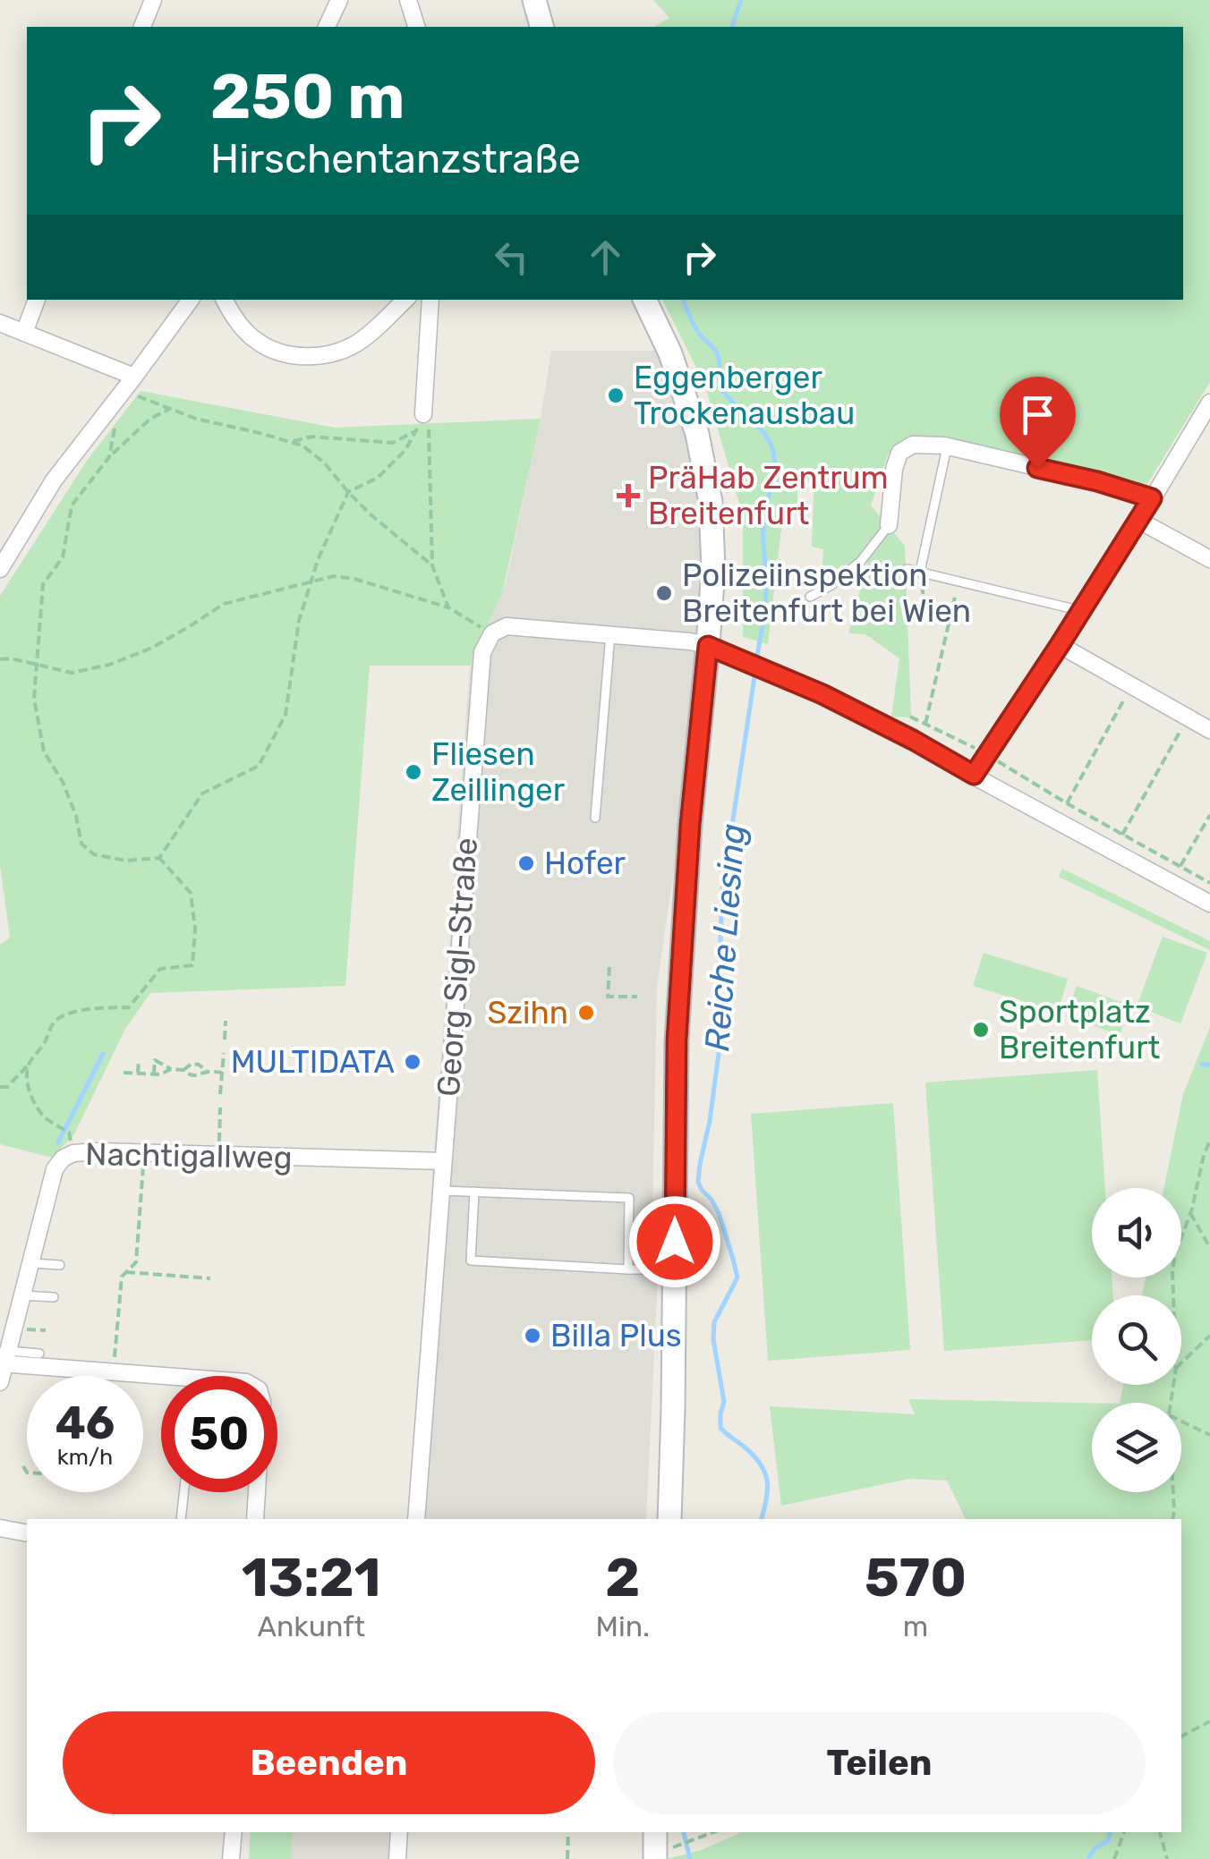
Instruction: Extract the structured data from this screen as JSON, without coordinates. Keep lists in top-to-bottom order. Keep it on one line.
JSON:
{"streets":{"street":["Georg Sigl-Straße","Nachtigallweg"]},"crossings":[["Georg Sigl-Straße","Nachtigallweg"]],"water":["Reiche Liesing"],"places":{"other":["Eggenberger Trockenausbau","Polizeiinspektion Breitenfurt bei Wien","Fliesen Zeillinger","Hofer","Szihn","Sportplatz Breitenfurt","MULTIDATA","Billa Plus"],"health":["PräHab Zentrum Breitenfurt"]},"page":{"turn":["250 m","Hirschentanzstraße"],"speed":"46 km/h","limit":"50","eta":["13:21","Ankunft","2","Min.","570","m"],"buttons":["Beenden","Teilen"]}}
